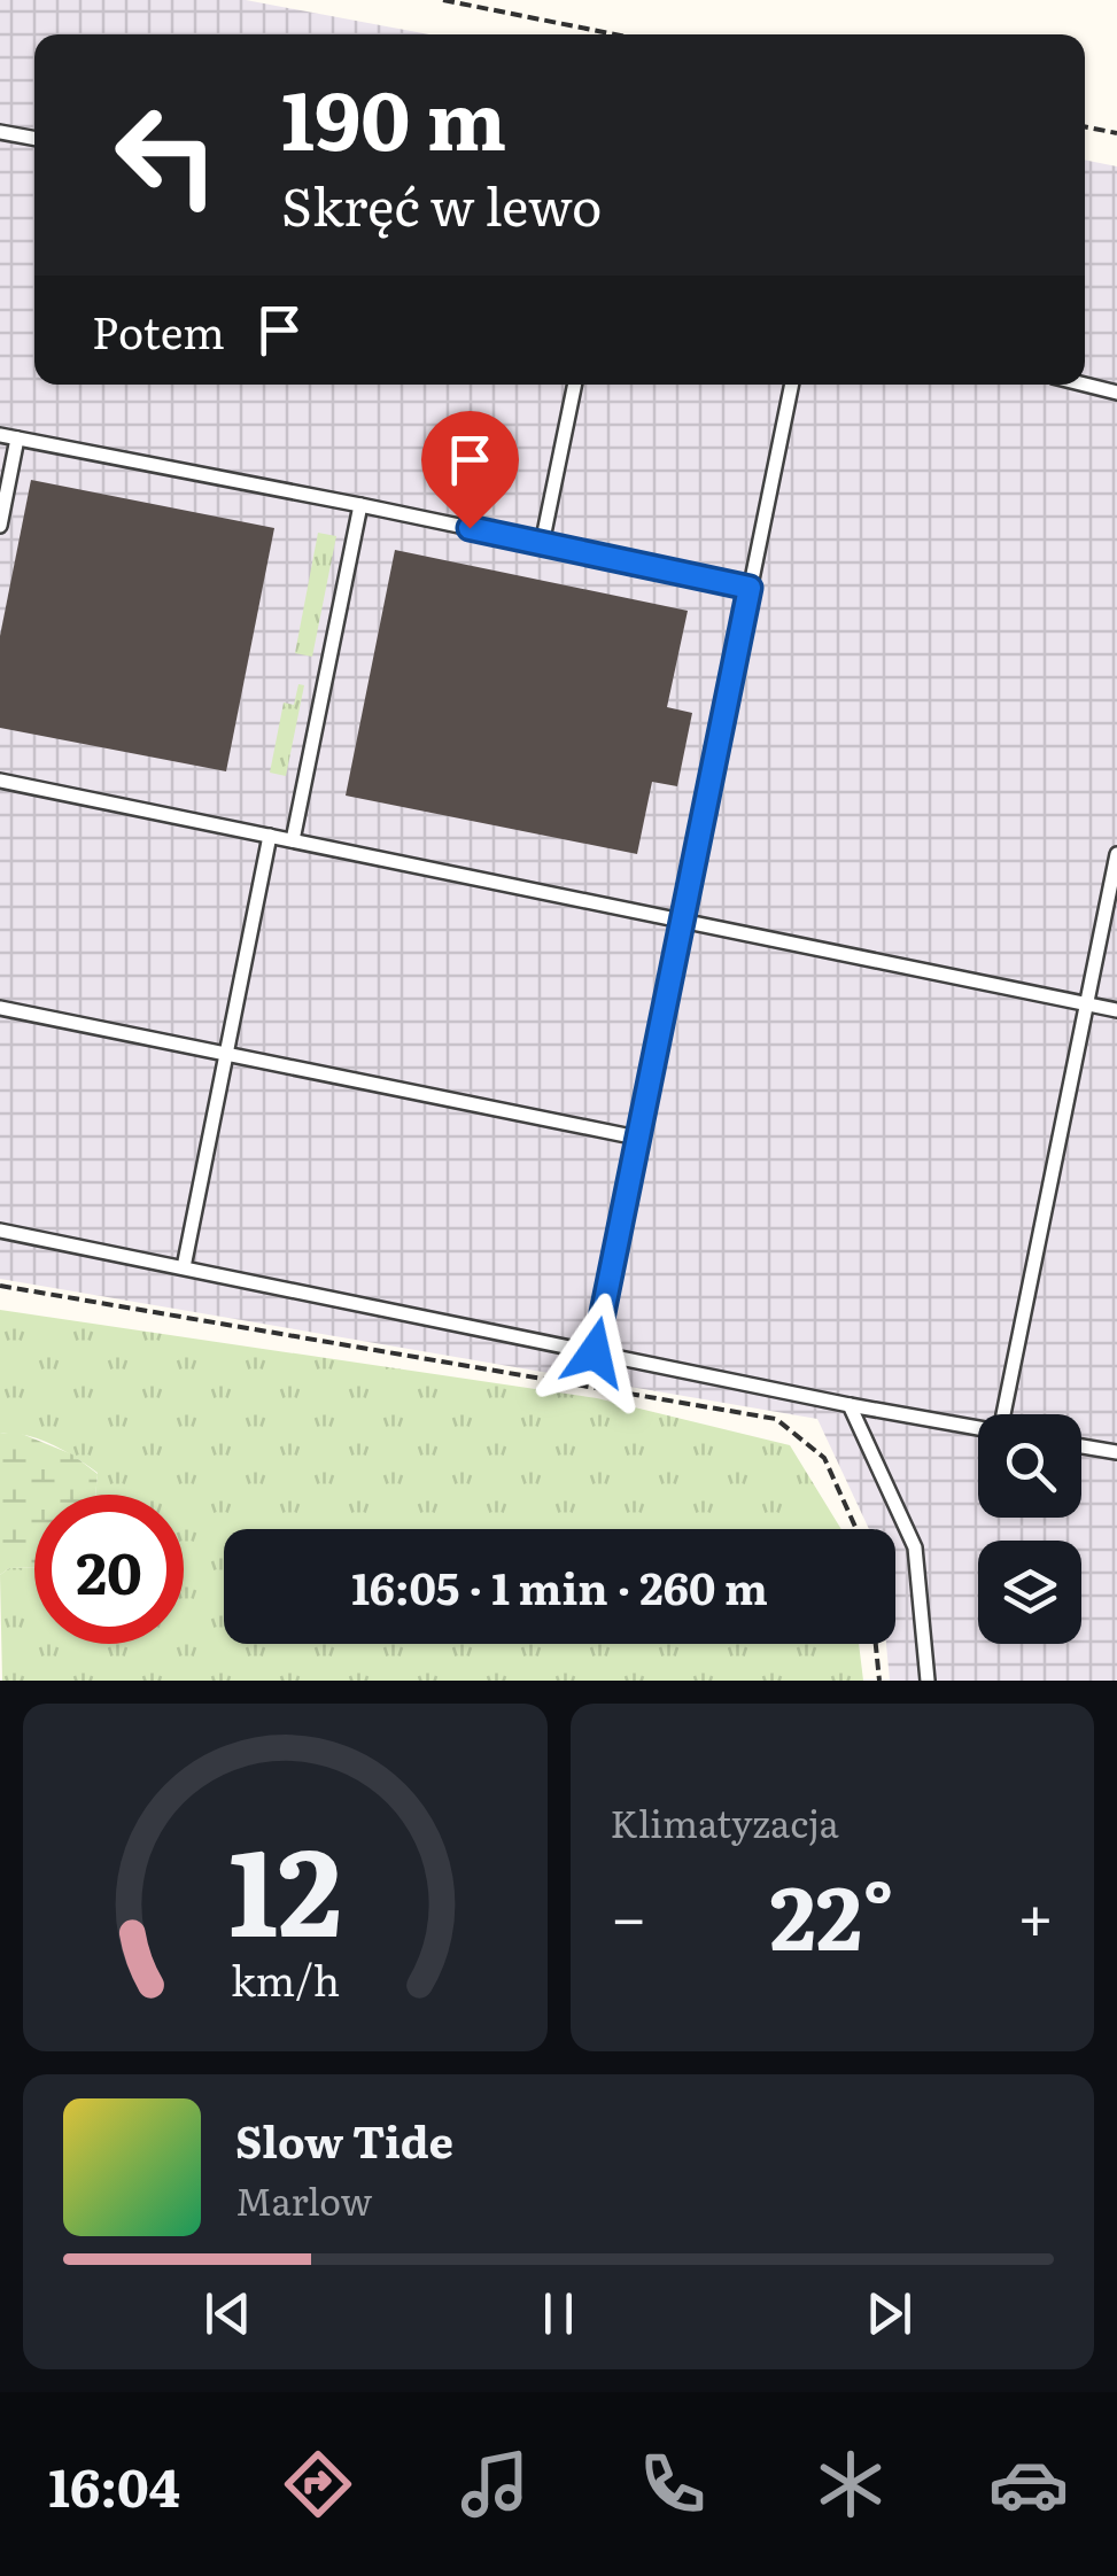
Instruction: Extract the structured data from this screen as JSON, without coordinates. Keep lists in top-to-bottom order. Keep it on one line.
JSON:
{"page":{"turn":["190 m","Skręć w lewo"],"then":"Potem","limit":"20","trip":"16:05 · 1 min · 260 m","tile":"Klimatyzacja","heat":["−","22°","+"],"song":["Slow Tide","Marlow"],"tabs":"16:04","gauge":["12","km/h"]}}
